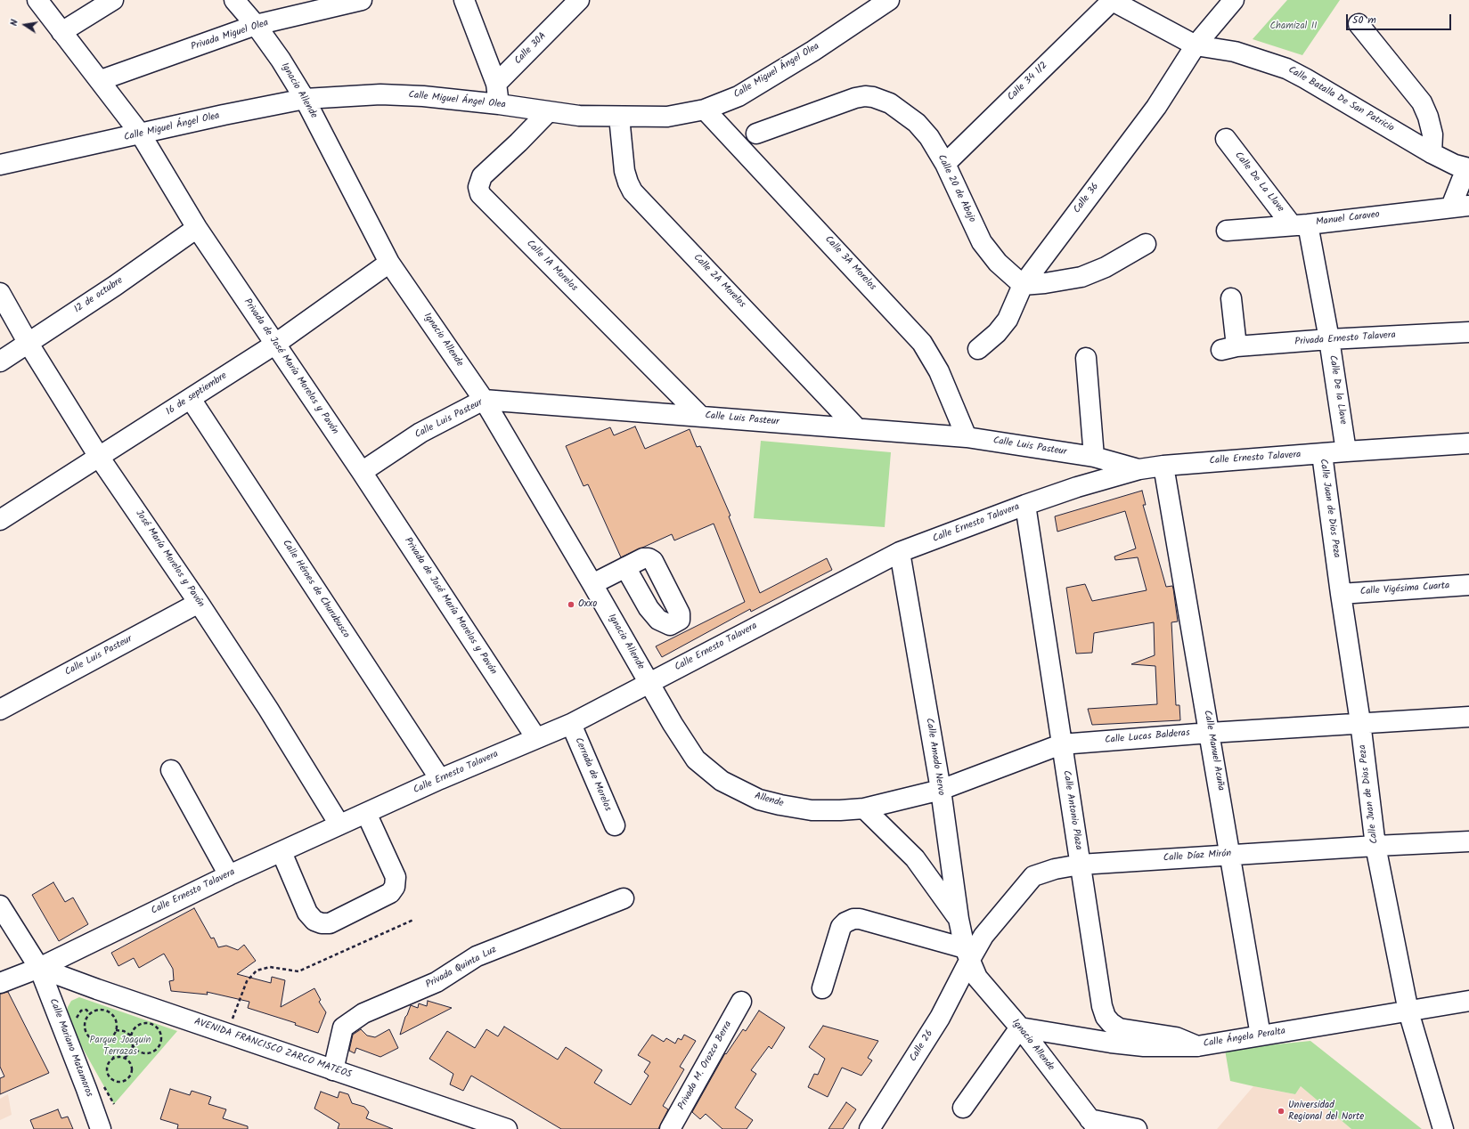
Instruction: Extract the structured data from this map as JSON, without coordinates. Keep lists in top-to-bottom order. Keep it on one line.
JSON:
{"streets":{"street":["Privada Miguel Olea","Calle 30A","Calle Miguel Ángel Olea","Calle 34 1/2","Ignacio Allende","Calle Batalla De San Patricio","Calle De La Llave","Calle 20 de Abajo","Calle 36","Manuel Caraveo","Calle 3A Morelos","Calle 1A Morelos","Calle 2A Morelos","12 de octubre","Privada Ernesto Talavera","Privada de José María Morelos y Pavón","Calle De la Llave","16 de septiembre","Calle Luis Pasteur","Calle Ernesto Talavera","Calle Juan de Dios Peza","José María Morelos y Pavón","Calle Héroes de Churubusco","Calle Vigésima Cuarta","Calle Lucas Balderas","Calle Manuel Acuña","Calle Amado Nervo","Cerrada de Morelos","Allende","Calle Antonio Plaza","Calle Díaz Mirón","Privada Quinta Luz","Calle Ángela Peralta","Calle 26","Calle Mariano Matamoros","AVENIDA FRANCISCO ZARCO MATEOS","Privada M. Orozco Berra"]},"crossings":[["Privada Miguel Olea","Ignacio Allende"],["Privada Miguel Olea","Privada de José María Morelos y Pavón"],["Calle Miguel Ángel Olea","Ignacio Allende"],["Calle Miguel Ángel Olea","Calle 3A Morelos"],["Calle Miguel Ángel Olea","Calle 1A Morelos"],["Calle Miguel Ángel Olea","Calle 2A Morelos"],["Calle Miguel Ángel Olea","Privada de José María Morelos y Pavón"],["Calle 34 1/2","Calle Batalla De San Patricio"],["Calle 34 1/2","Calle 20 de Abajo"],["Ignacio Allende","16 de septiembre"],["Ignacio Allende","Calle Luis Pasteur"],["Ignacio Allende","Calle Ernesto Talavera"],["Ignacio Allende","Calle Amado Nervo"],["Ignacio Allende","Allende"],["Ignacio Allende","Calle Díaz Mirón"],["Ignacio Allende","Calle Ángela Peralta"],["Ignacio Allende","Calle 26"],["Calle Batalla De San Patricio","Calle 36"],["Calle De La Llave","Manuel Caraveo"],["Calle De La Llave","Calle De la Llave"],["Calle 20 de Abajo","Calle 36"],["Manuel Caraveo","Calle De la Llave"],["Calle 3A Morelos","Calle Luis Pasteur"],["Calle 1A Morelos","Calle Luis Pasteur"],["Calle 2A Morelos","Calle Luis Pasteur"],["12 de octubre","Privada de José María Morelos y Pavón"],["12 de octubre","José María Morelos y Pavón"],["Privada Ernesto Talavera","Calle De la Llave"],["Privada de José María Morelos y Pavón","16 de septiembre"],["Privada de José María Morelos y Pavón","Calle Luis Pasteur"],["Privada de José María Morelos y Pavón","Calle Ernesto Talavera"],["Calle De la Llave","Calle Ernesto Talavera"],["16 de septiembre","José María Morelos y Pavón"],["16 de septiembre","Calle Héroes de Churubusco"],["Calle Luis Pasteur","Calle Ernesto Talavera"],["Calle Luis Pasteur","José María Morelos y Pavón"],["Calle Ernesto Talavera","Calle Juan de Dios Peza"],["Calle Ernesto Talavera","José María Morelos y Pavón"],["Calle Ernesto Talavera","Calle Héroes de Churubusco"],["Calle Ernesto Talavera","Calle Manuel Acuña"],["Calle Ernesto Talavera","Calle Amado Nervo"],["Calle Ernesto Talavera","Cerrada de Morelos"],["Calle Ernesto Talavera","Allende"],["Calle Ernesto Talavera","Calle Antonio Plaza"],["Calle Ernesto Talavera","Calle Mariano Matamoros"],["Calle Ernesto Talavera","AVENIDA FRANCISCO ZARCO MATEOS"],["Calle Juan de Dios Peza","Calle Vigésima Cuarta"],["Calle Juan de Dios Peza","Calle Lucas Balderas"],["Calle Juan de Dios Peza","Calle Díaz Mirón"],["Calle Juan de Dios Peza","Calle Ángela Peralta"],["Calle Lucas Balderas","Calle Manuel Acuña"],["Calle Lucas Balderas","Calle Amado Nervo"],["Calle Lucas Balderas","Allende"],["Calle Lucas Balderas","Calle Antonio Plaza"],["Calle Manuel Acuña","Calle Díaz Mirón"],["Calle Manuel Acuña","Calle Ángela Peralta"],["Calle Amado Nervo","Allende"],["Calle Amado Nervo","Calle Díaz Mirón"],["Calle Amado Nervo","Calle 26"],["Calle Antonio Plaza","Calle Díaz Mirón"],["Calle Antonio Plaza","Calle Ángela Peralta"],["Calle Díaz Mirón","Calle 26"],["Privada Quinta Luz","AVENIDA FRANCISCO ZARCO MATEOS"],["Calle Mariano Matamoros","AVENIDA FRANCISCO ZARCO MATEOS"]],"parks":["Chamizal II","Parque Joaquin Terrazas"],"places":["Oxxo","Universidad Regional del Norte"],"scale_bar":"50 m","north":"left"}
